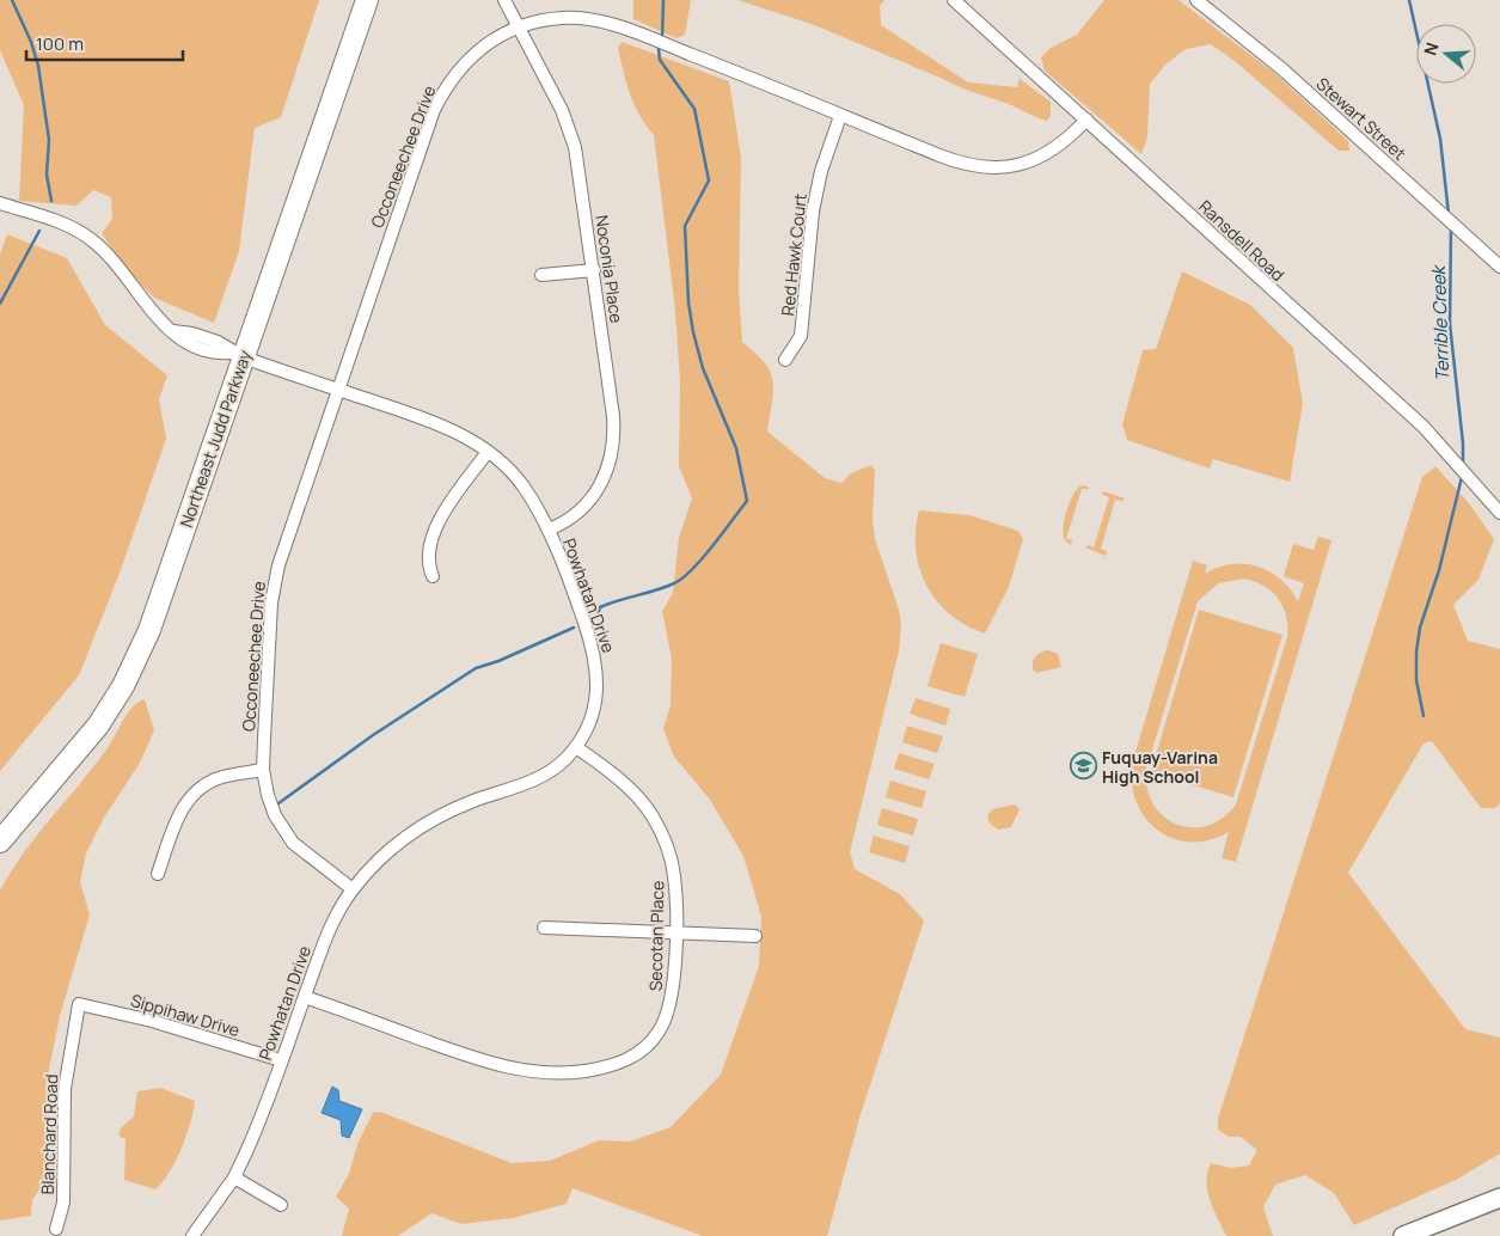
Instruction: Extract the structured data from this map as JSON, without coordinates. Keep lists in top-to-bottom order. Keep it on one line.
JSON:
{"streets":{"highway":["Northeast Judd Parkway"],"street":["Stewart Street","Occoneechee Drive","Ransdell Road","Red Hawk Court","Noconia Place","Powhatan Drive","Secotan Place","Sippihaw Drive","Blanchard Road"]},"crossings":[["Occoneechee Drive","Ransdell Road"],["Occoneechee Drive","Red Hawk Court"],["Occoneechee Drive","Noconia Place"],["Occoneechee Drive","Powhatan Drive"],["Noconia Place","Powhatan Drive"],["Northeast Judd Parkway","Powhatan Drive"],["Powhatan Drive","Secotan Place"],["Powhatan Drive","Sippihaw Drive"],["Sippihaw Drive","Blanchard Road"]],"water":["Terrible Creek"],"places":{"school or university":["Fuquay-Varina High School"]},"scale_bar":"100 m","north":"left"}
